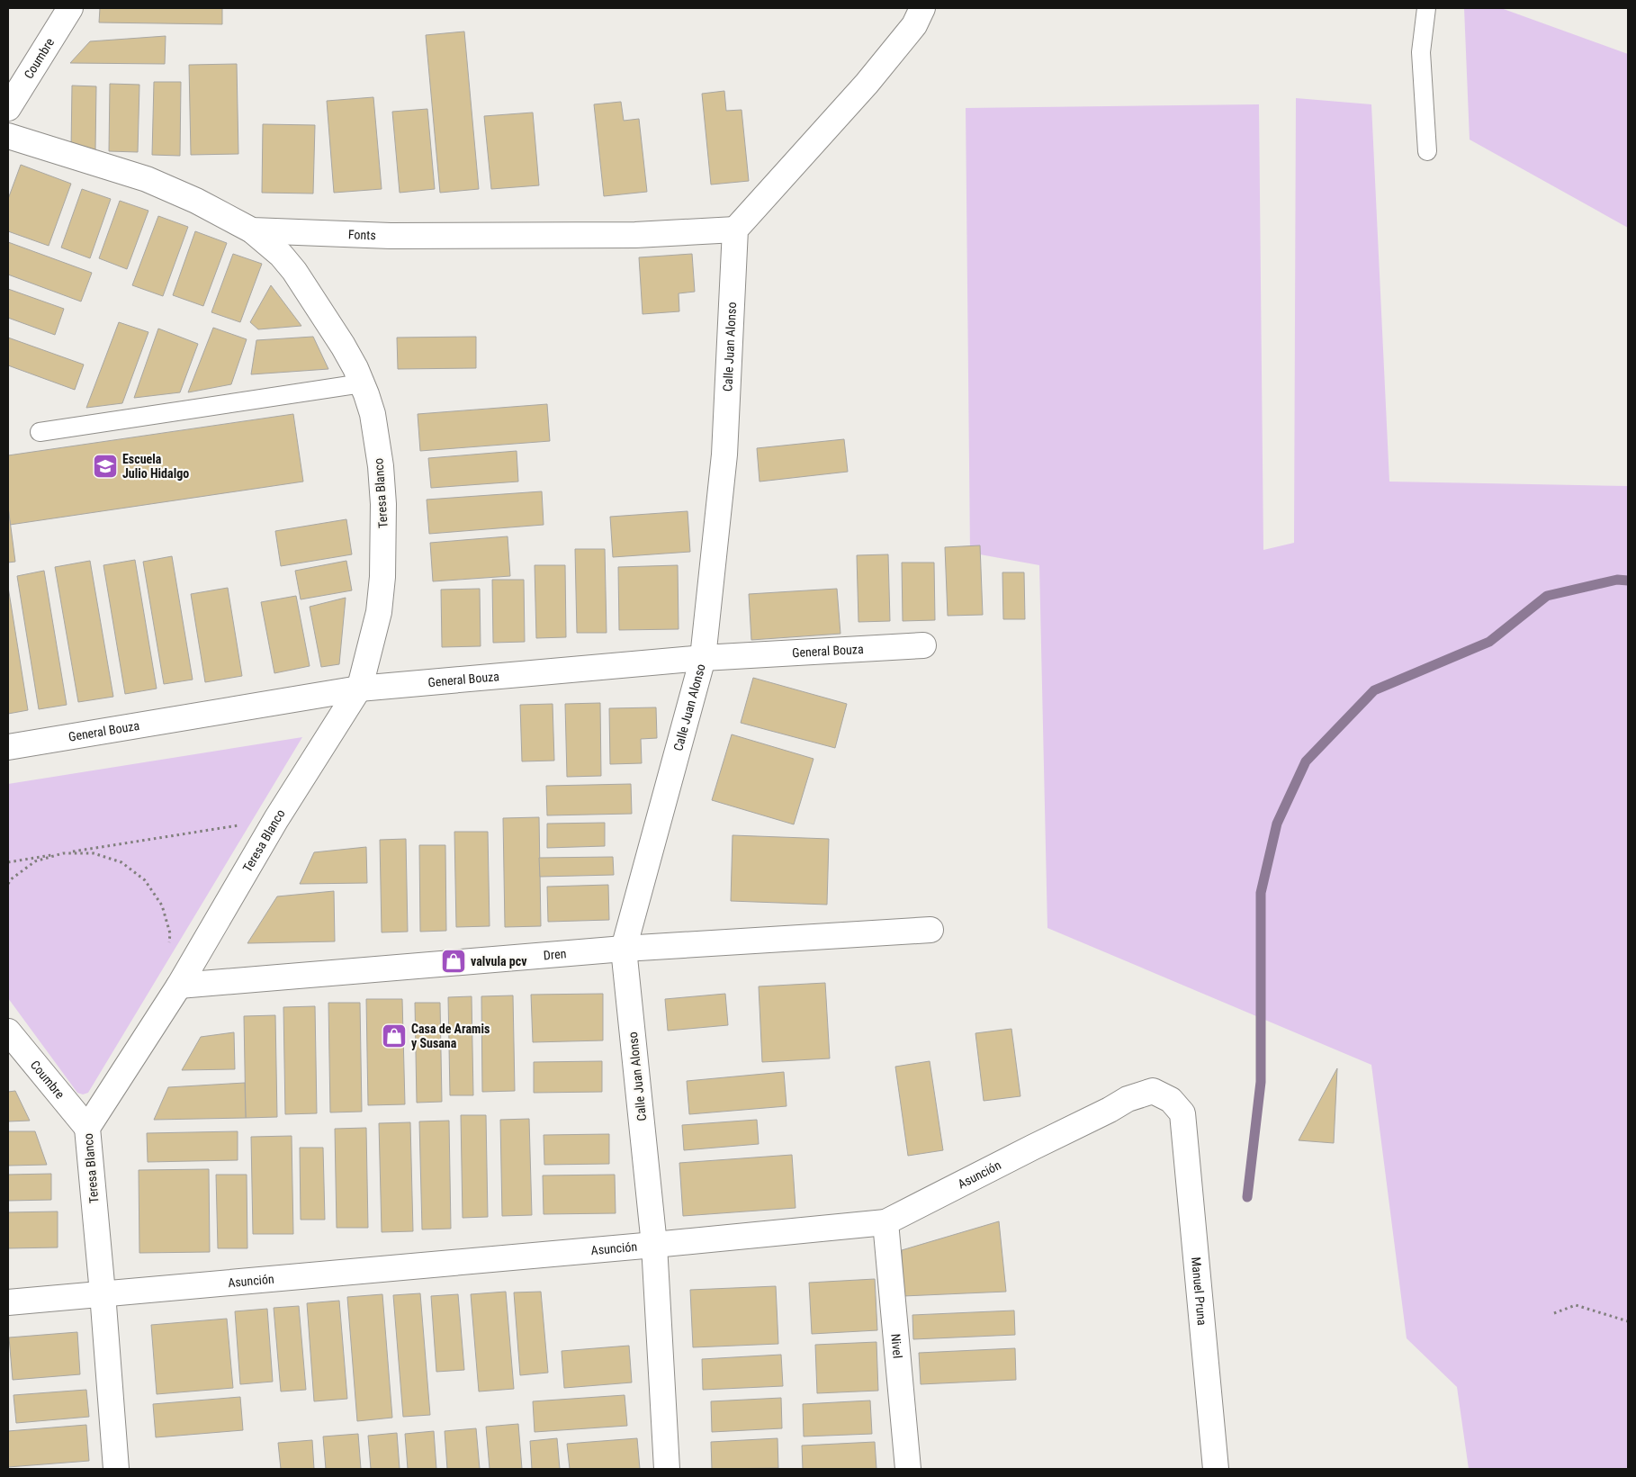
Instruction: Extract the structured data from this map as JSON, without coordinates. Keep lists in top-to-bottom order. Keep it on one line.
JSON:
{"streets":{"street":["Coumbre","Fonts","Calle Juan Alonso","Teresa Blanco","General Bouza","Dren","Asunción","Manuel Pruna","Nivel"]},"crossings":[["Coumbre","Teresa Blanco"],["Fonts","Calle Juan Alonso"],["Fonts","Teresa Blanco"],["Calle Juan Alonso","General Bouza"],["Calle Juan Alonso","Dren"],["Calle Juan Alonso","Asunción"],["Teresa Blanco","General Bouza"],["Teresa Blanco","Dren"],["Teresa Blanco","Asunción"],["Asunción","Manuel Pruna"],["Asunción","Nivel"]],"places":{"school or university":["Escuela Julio Hidalgo"],"shop":["valvula pcv","Casa de Aramis y Susana"]}}
